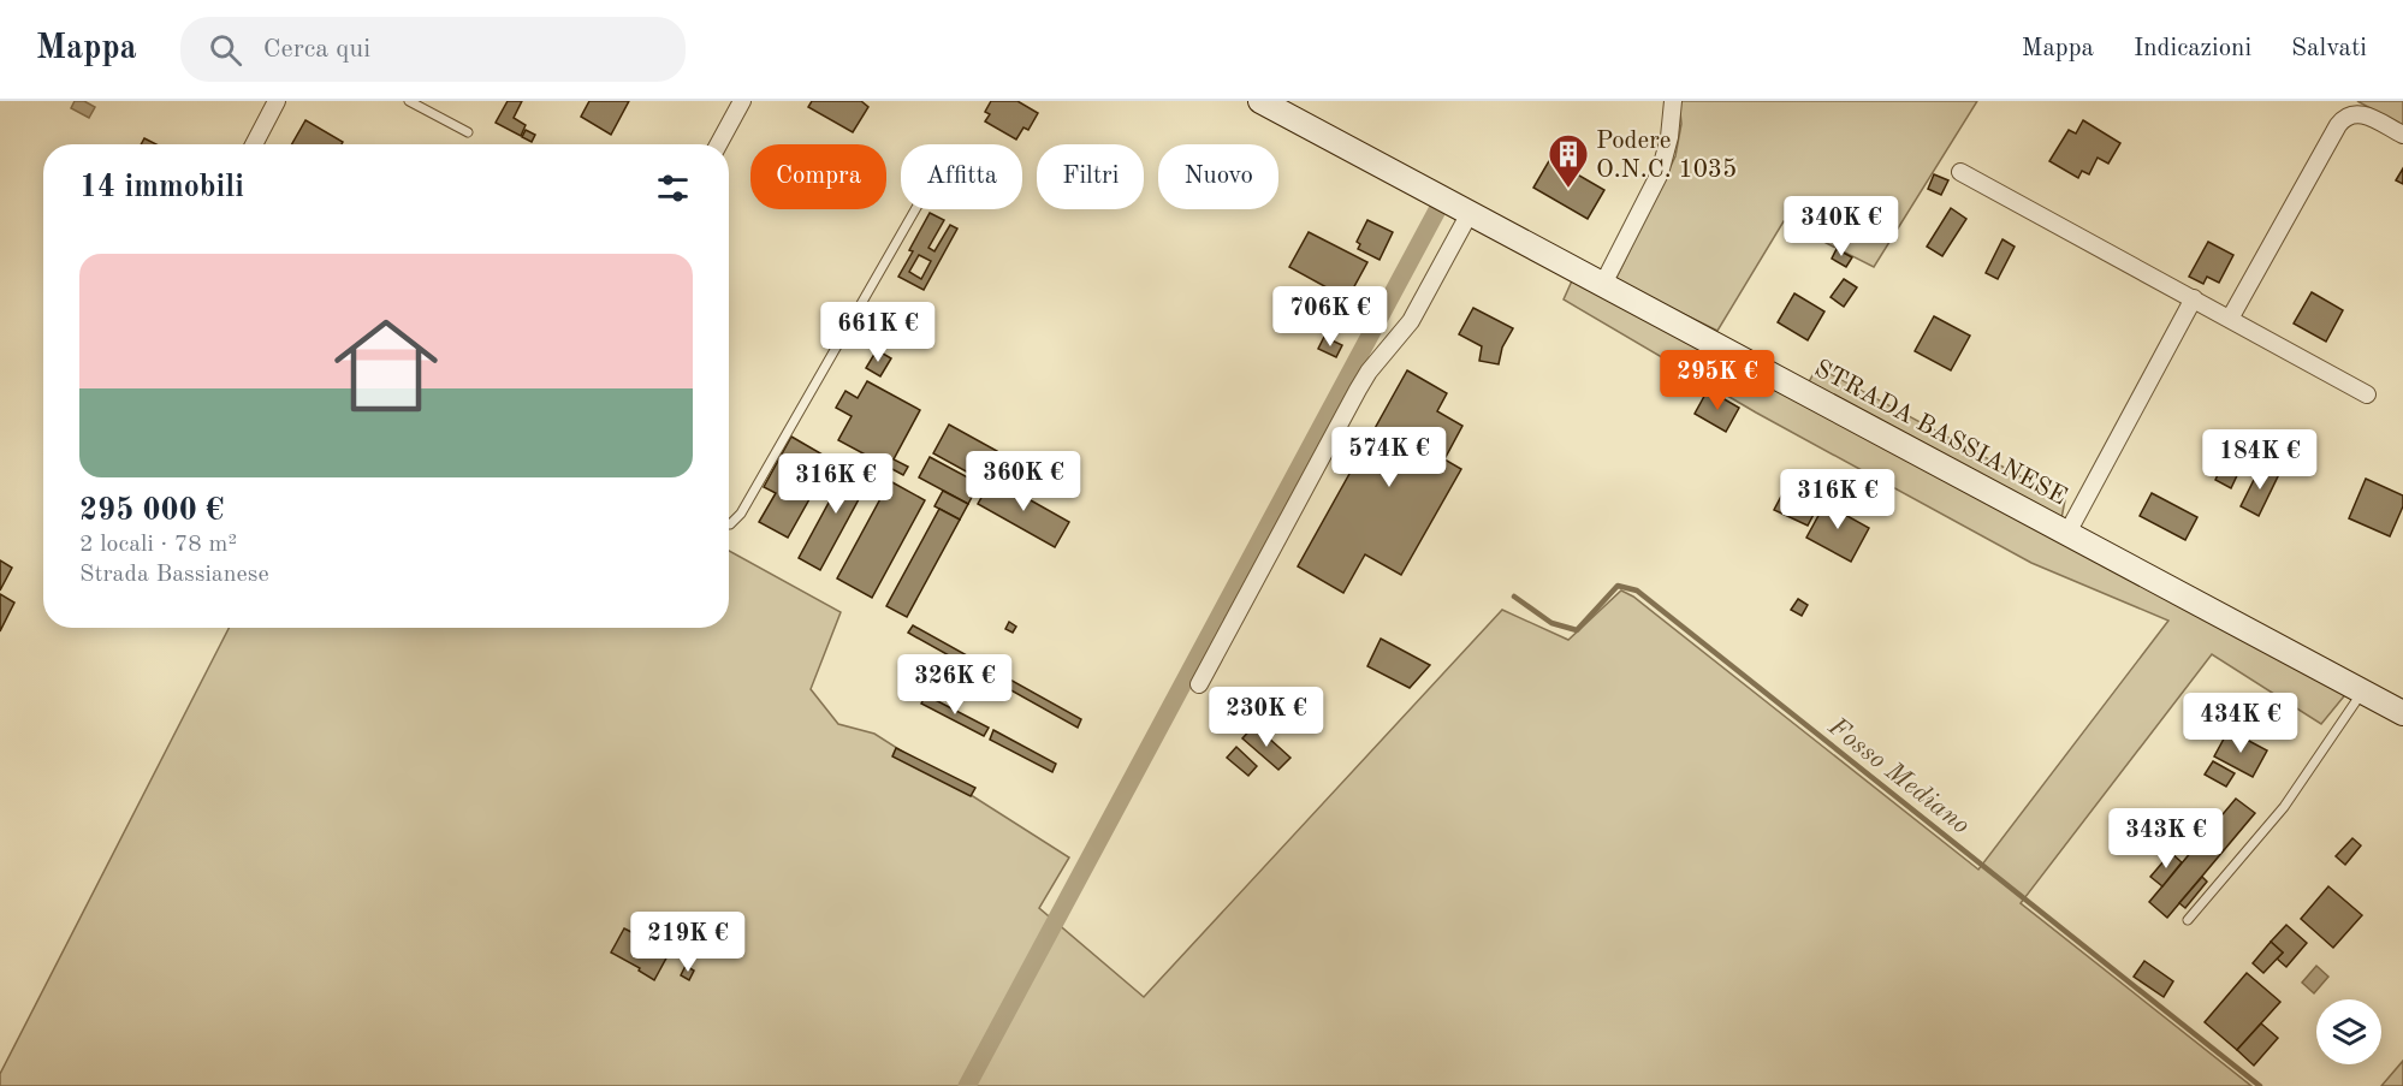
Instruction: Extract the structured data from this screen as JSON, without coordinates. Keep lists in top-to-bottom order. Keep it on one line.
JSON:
{"streets":{"street":["STRADA BASSIANESE"]},"water":["Fosso Mediano"],"places":{"building":["Podere O.N.C. 1035"]},"page":{"header":"Mappa","search":"Cerca qui","nav":["Mappa","Indicazioni","Salvati"],"chip":["Compra","Affitta","Filtri","Nuovo"],"heading":"14 immobili","price":["340K €","706K €","661K €","295K €","574K €","184K €","360K €","316K €","316K €","326K €","230K €","434K €","343K €","219K €"],"list":[{"name":"295 000 €","note":"2 locali · 78 m² · Strada Bassianese"}]}}
